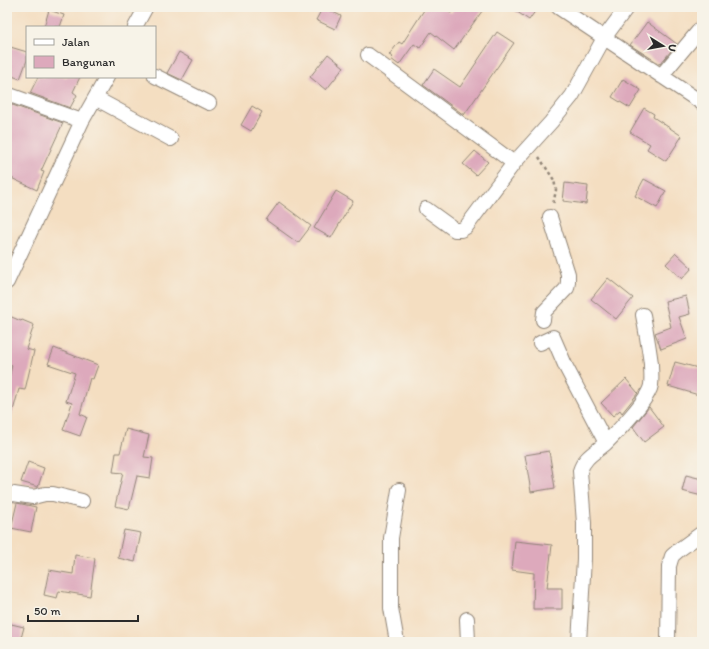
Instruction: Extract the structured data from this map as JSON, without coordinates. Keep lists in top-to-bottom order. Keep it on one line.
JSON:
{"legend":["Jalan","Bangunan"],"scale_bar":"50 m","north":"right"}
